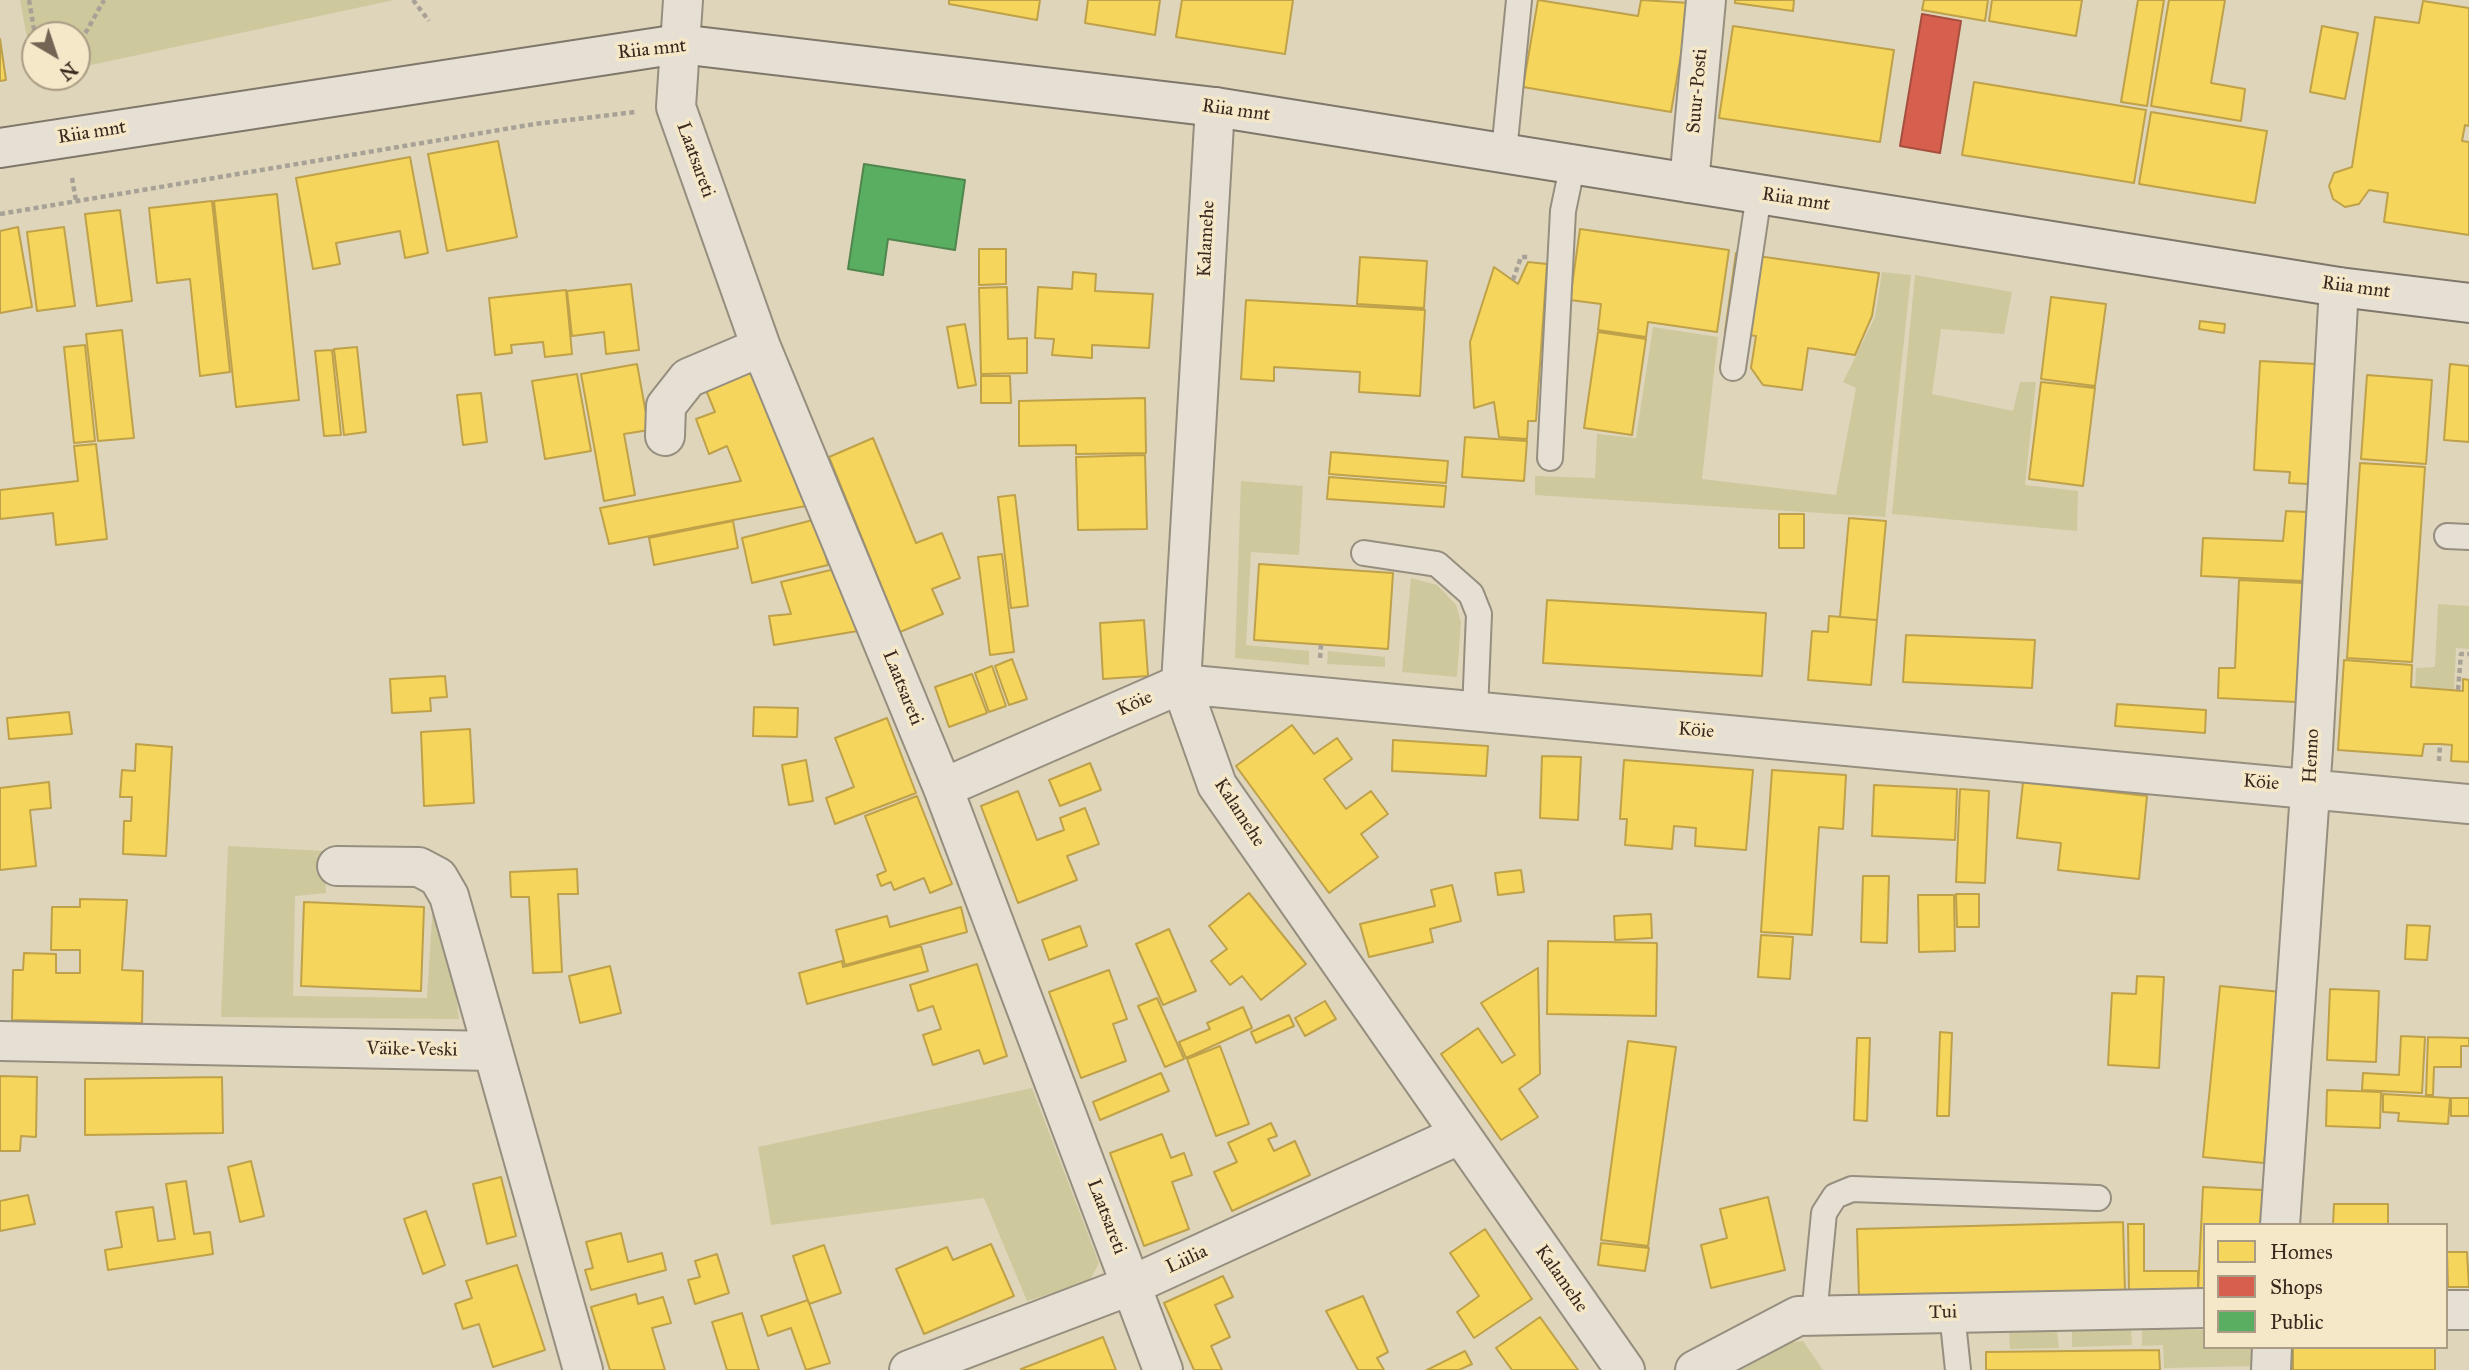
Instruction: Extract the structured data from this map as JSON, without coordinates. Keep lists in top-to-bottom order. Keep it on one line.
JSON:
{"streets":{"street":["Riia mnt","Suur-Posti","Laatsareti","Kalamehe","Köie","Henno","Väike-Veski","Liilia","Tui"]},"crossings":[["Riia mnt","Suur-Posti"],["Riia mnt","Laatsareti"],["Riia mnt","Kalamehe"],["Riia mnt","Henno"],["Laatsareti","Köie"],["Laatsareti","Liilia"],["Kalamehe","Köie"],["Kalamehe","Liilia"],["Köie","Henno"]],"legend":["Homes","Shops","Public"],"north":"bottom right"}
